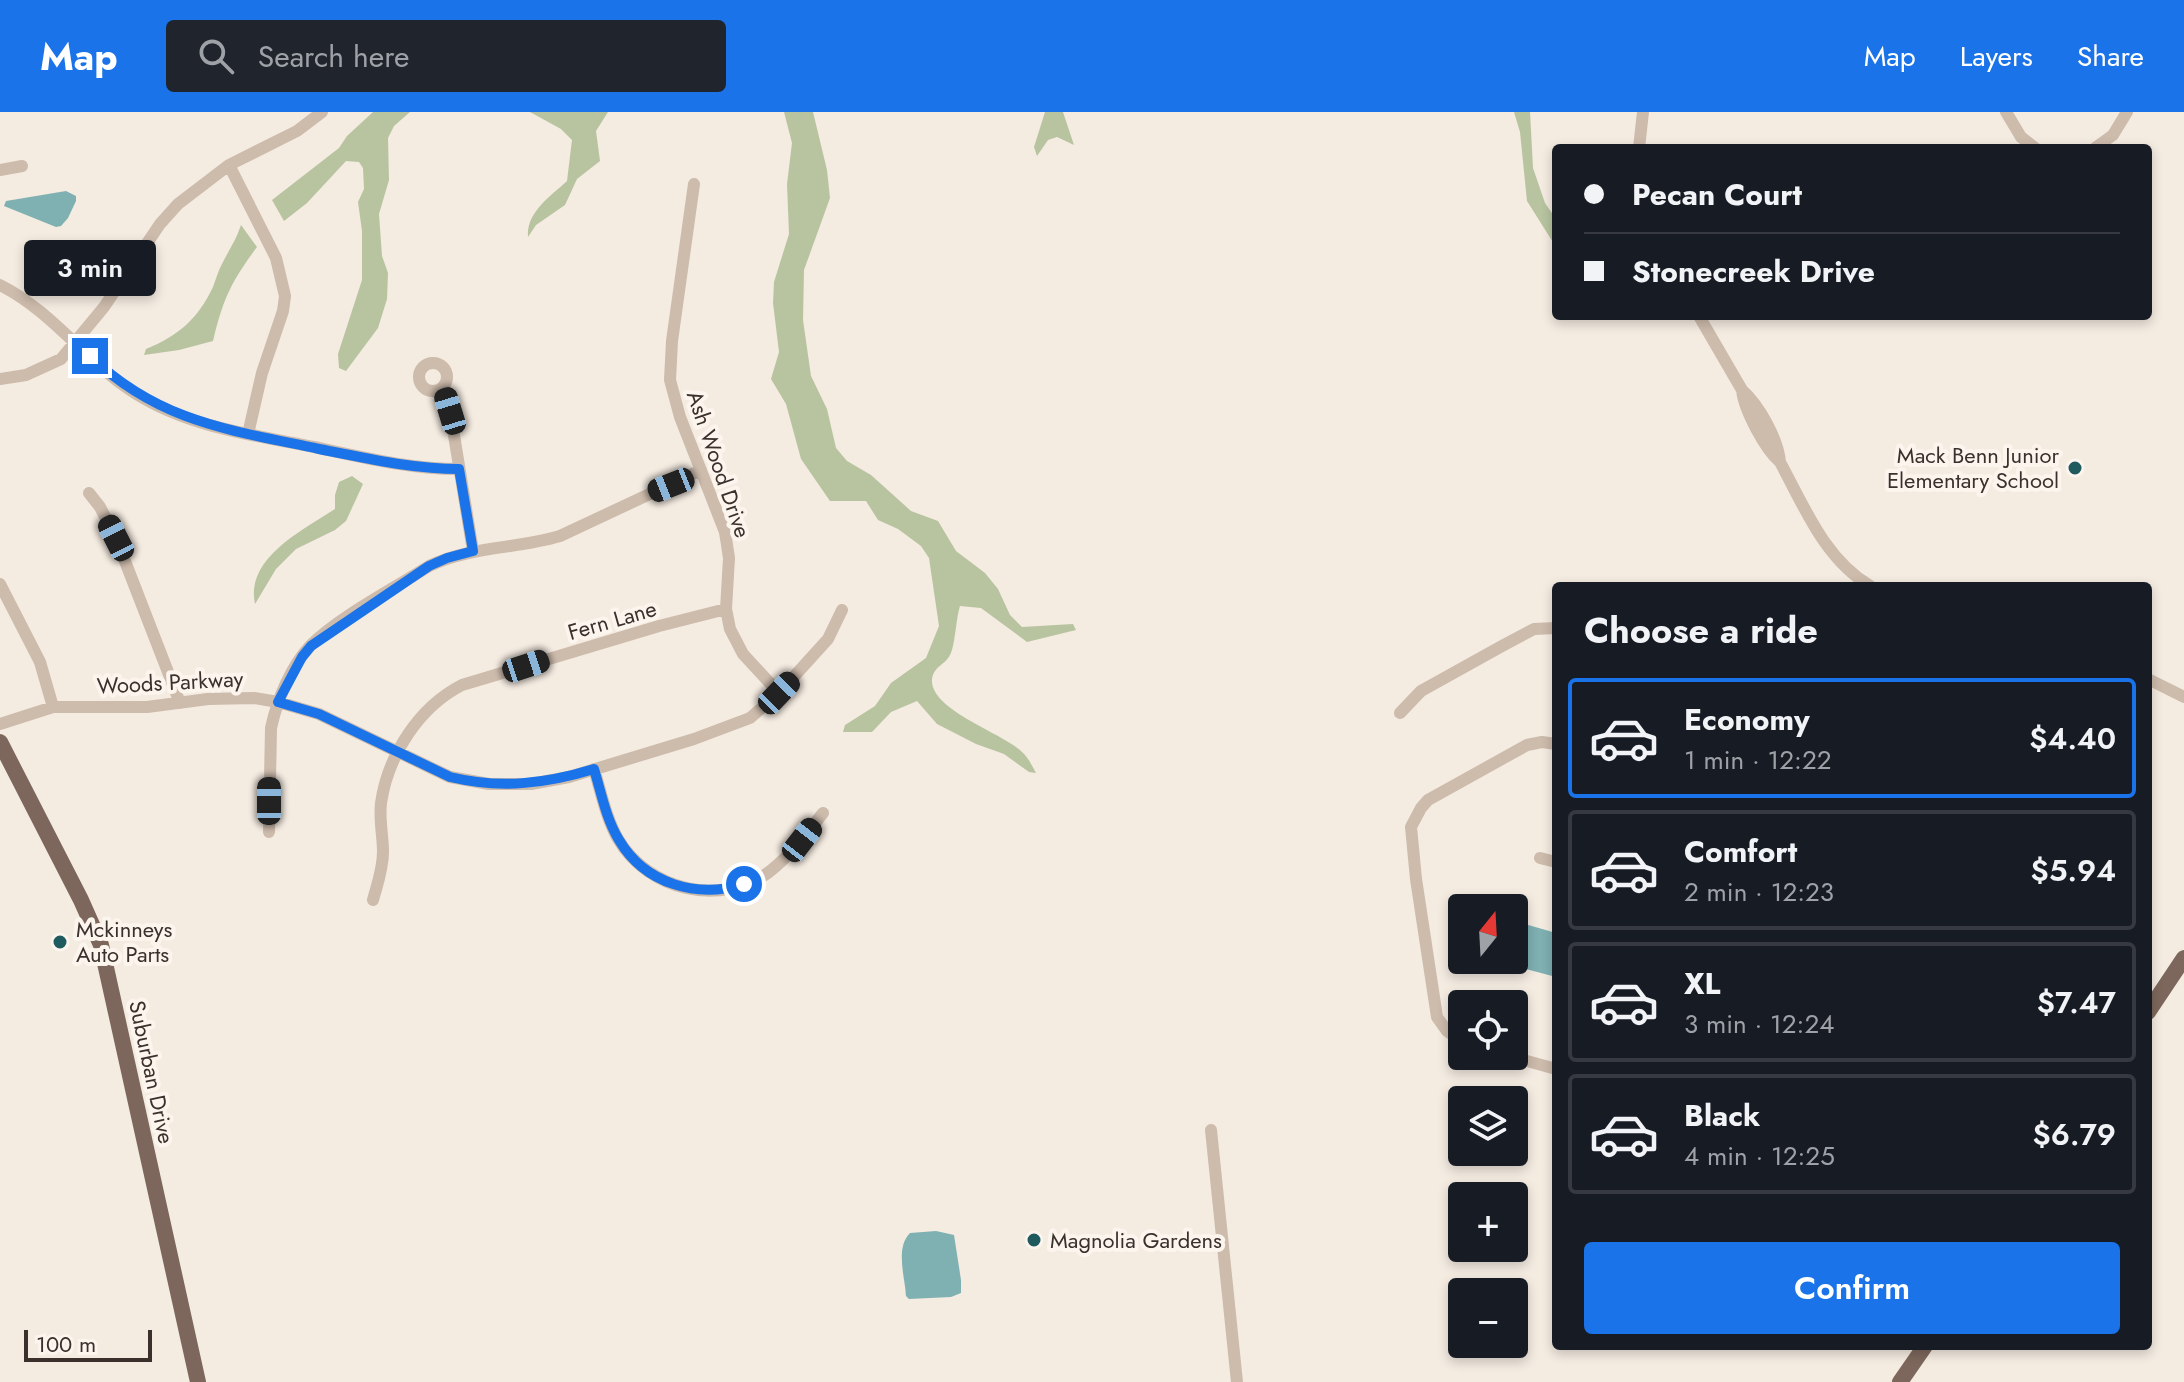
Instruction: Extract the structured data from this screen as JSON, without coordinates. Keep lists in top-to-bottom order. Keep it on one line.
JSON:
{"streets":{"main road":["Suburban Drive"],"street":["Ash Wood Drive","Fern Lane","Woods Parkway"]},"crossings":[["Ash Wood Drive","Fern Lane"],["Ash Wood Drive","Woods Parkway"],["Fern Lane","Woods Parkway"]],"places":["Mack Benn Junior Elementary School","Mckinneys Auto Parts","Magnolia Gardens"],"scale_bar":"100 m","north":"top","page":{"header":"Map","search":"Search here","nav":["Map","Layers","Share"],"banner":["Pecan Court","Stonecreek Drive"],"bubble":"3 min","heading":"Choose a ride","list":[{"name":"Economy","note":"1 min · 12:22","value":"$4.40"},{"name":"Comfort","note":"2 min · 12:23","value":"$5.94"},{"name":"XL","note":"3 min · 12:24","value":"$7.47"},{"name":"Black","note":"4 min · 12:25","value":"$6.79"}],"map_buttons":["+","−"],"buttons":"Confirm","scale":"100 m"}}
